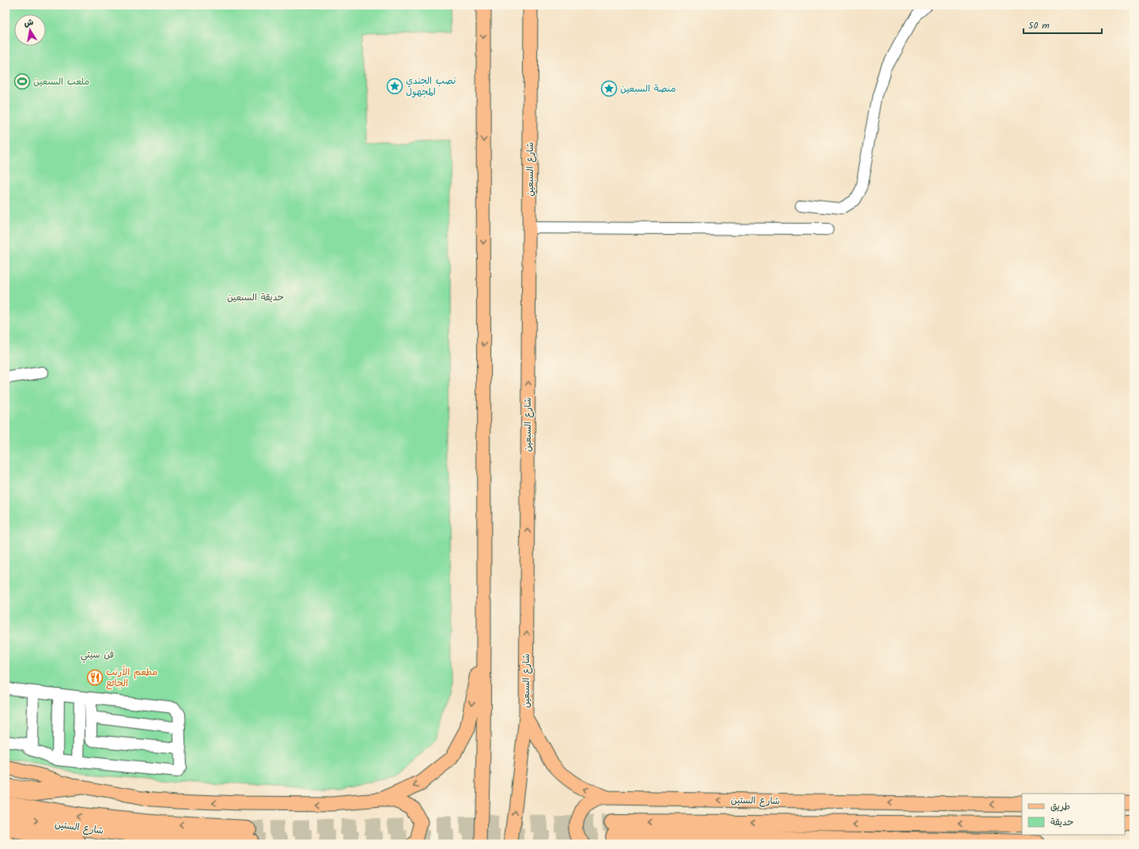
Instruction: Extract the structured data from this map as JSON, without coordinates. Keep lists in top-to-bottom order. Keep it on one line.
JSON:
{"streets":{"highway":["شارع الستين"],"main road":["شارع السبعين"]},"crossings":[["شارع السبعين","شارع الستين"]],"parks":["حديقة السبعين","فن سيتي"],"places":{"sports":["ملعب السبعين"],"place":["نصب الجندي المجهول","منصة السبعين"],"restaurant":["مطعم الأرنب الجائع"]},"legend":["طريق","حديقة"],"scale_bar":"50 m","north":"top"}
